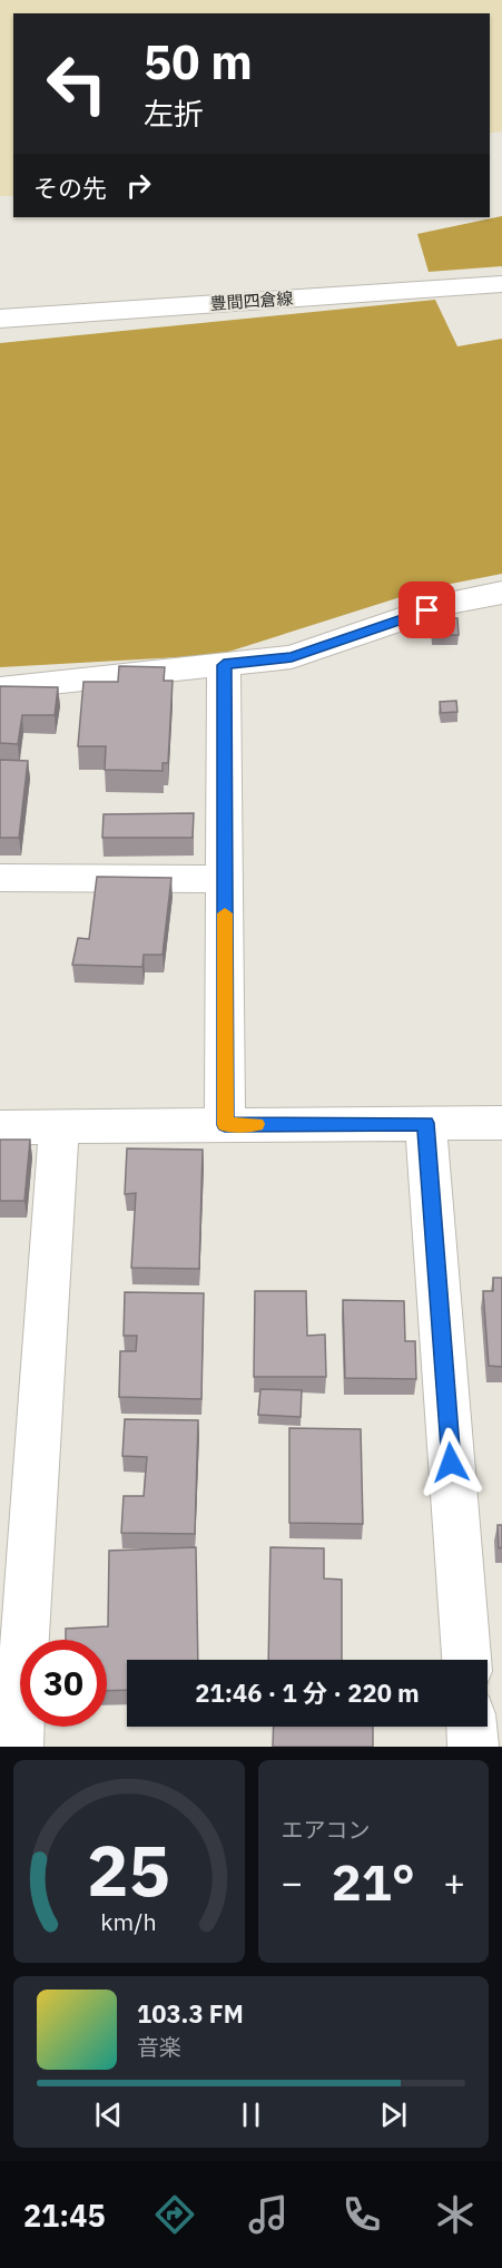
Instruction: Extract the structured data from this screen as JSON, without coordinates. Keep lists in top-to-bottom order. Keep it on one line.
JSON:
{"streets":{"street":["豊間四倉線"]},"page":{"turn":["50 m","左折"],"then":"その先","limit":"30","trip":"21:46 · 1 分 · 220 m","tile":"エアコン","heat":["−","21°","+"],"song":["103.3 FM","音楽"],"tabs":"21:45","gauge":["25","km/h"]}}
